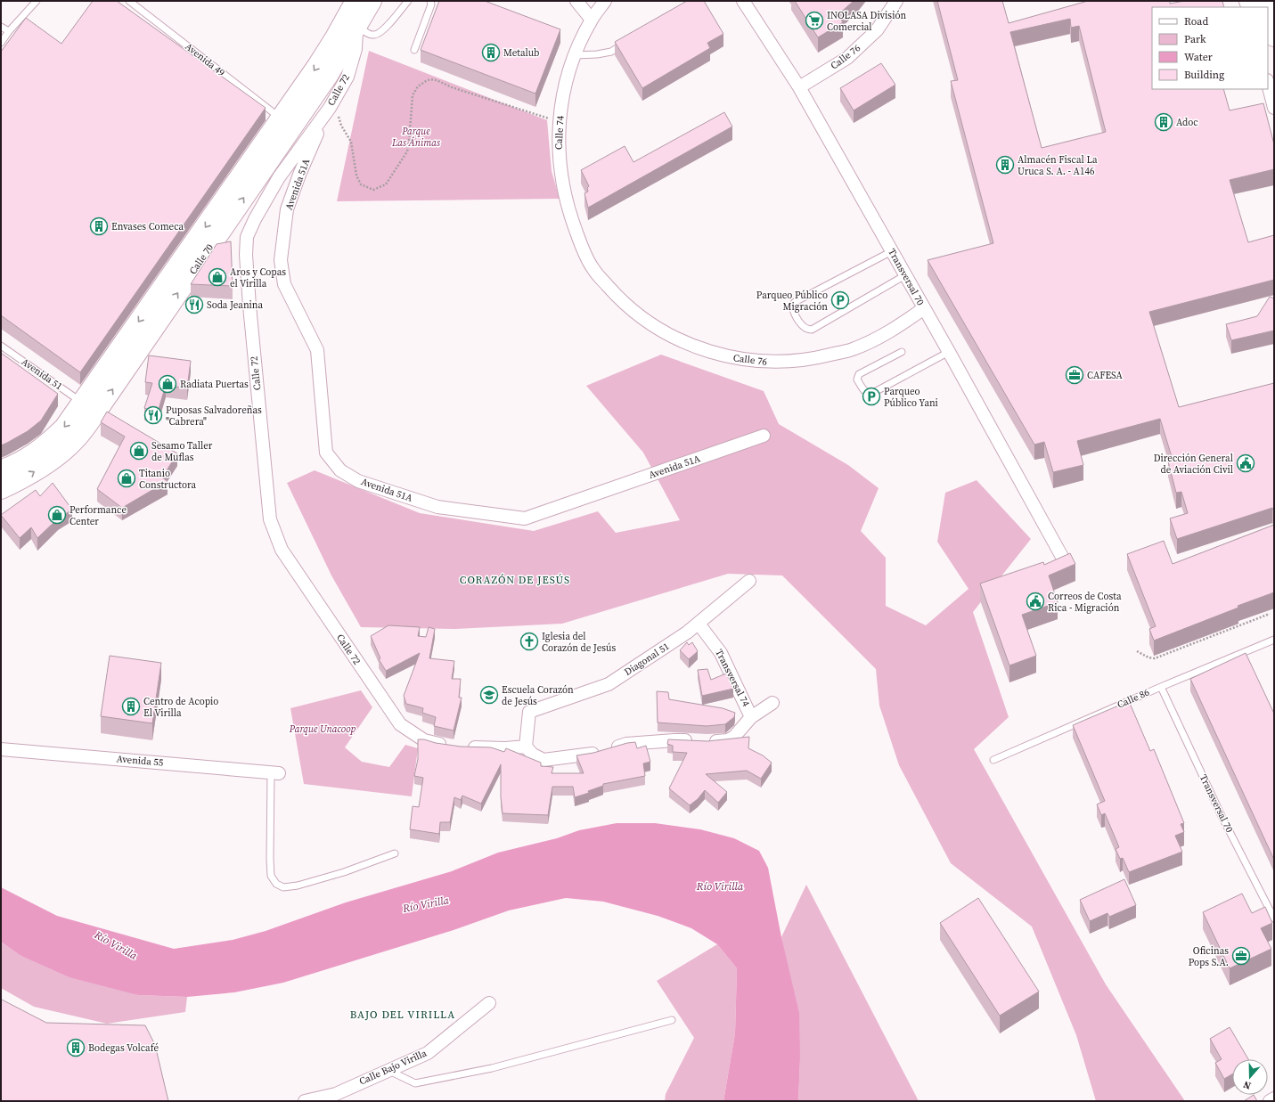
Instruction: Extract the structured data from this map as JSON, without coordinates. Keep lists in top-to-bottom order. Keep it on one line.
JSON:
{"streets":{"main road":["Calle 70"],"street":["Calle 76","Calle 72","Calle 74","Avenida 51A","Transversal 70","Diagonal 51","Transversal 74","Avenida 55","Calle Bajo Virilla"],"lane":["Avenida 49","Avenida 51","Calle 86"]},"crossings":[["Calle 76","Calle 74"],["Calle 76","Transversal 70"],["Avenida 49","Calle 70"],["Calle 72","Avenida 51A"],["Calle 72","Calle 70"],["Calle 70","Avenida 51"],["Transversal 70","Calle 86"],["Diagonal 51","Transversal 74"]],"districts":["CORAZÓN DE JESÚS","BAJO DEL VIRILLA"],"water":["Río Virilla"],"parks":["Parque Las Ánimas","Parque Unacoop"],"places":{"supermarket":["INOLASA División Comercial"],"building":["Metalub","Adoc","Almacén Fiscal La Uruca S. A. - A146","Envases Comeca","Centro de Acopio El Virilla","Bodegas Volcafé"],"shop":["Aros y Copas el Virilla","Radiata Puertas","Sesamo Taller de Muflas","Titanio Constructora","Performance Center"],"parking":["Parqueo Público Migración","Parqueo Público Yani"],"restaurant":["Soda Jeanina","Puposas Salvadoreñas \"Cabrera\""],"office":["CAFESA","Oficinas Pops S.A."],"public building":["Dirección General de Aviación Civil","Correos de Costa Rica - Migración"],"church":["Iglesia del Corazón de Jesús"],"school or university":["Escuela Corazón de Jesús"]},"legend":["Road","Park","Water","Building"],"north":"bottom"}
